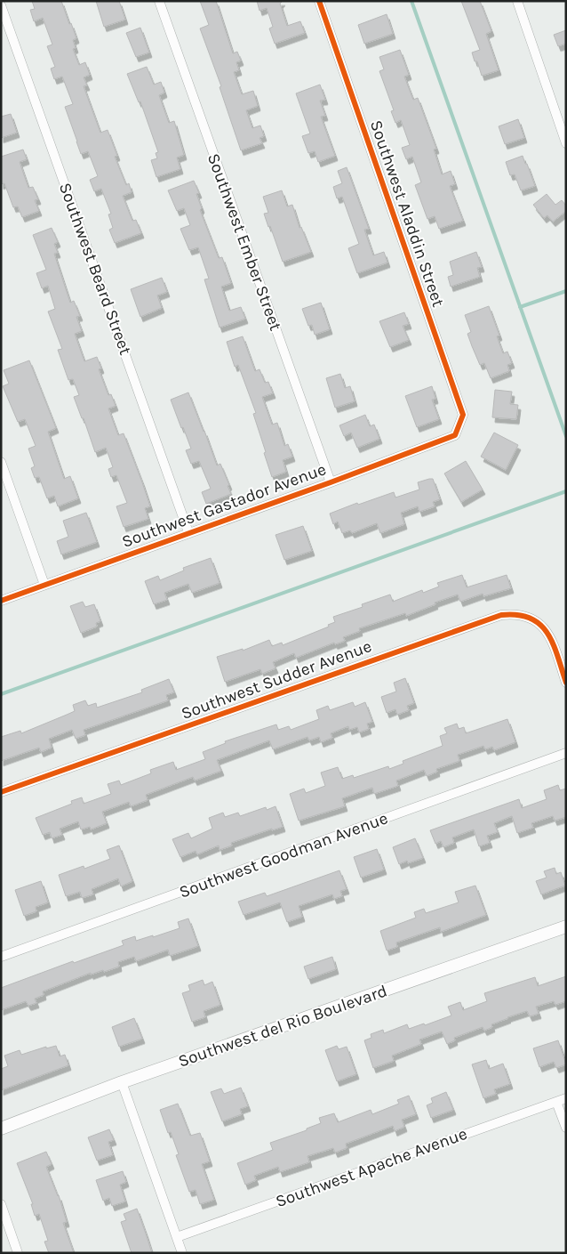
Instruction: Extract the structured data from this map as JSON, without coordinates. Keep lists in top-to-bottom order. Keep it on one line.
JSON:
{"streets":{"street":["Southwest Aladdin Street","Southwest Ember Street","Southwest Beard Street","Southwest Gastador Avenue","Southwest Sudder Avenue","Southwest Goodman Avenue","Southwest del Rio Boulevard","Southwest Apache Avenue"]},"crossings":[["Southwest Aladdin Street","Southwest Gastador Avenue"],["Southwest Ember Street","Southwest Gastador Avenue"],["Southwest Beard Street","Southwest Gastador Avenue"]]}
